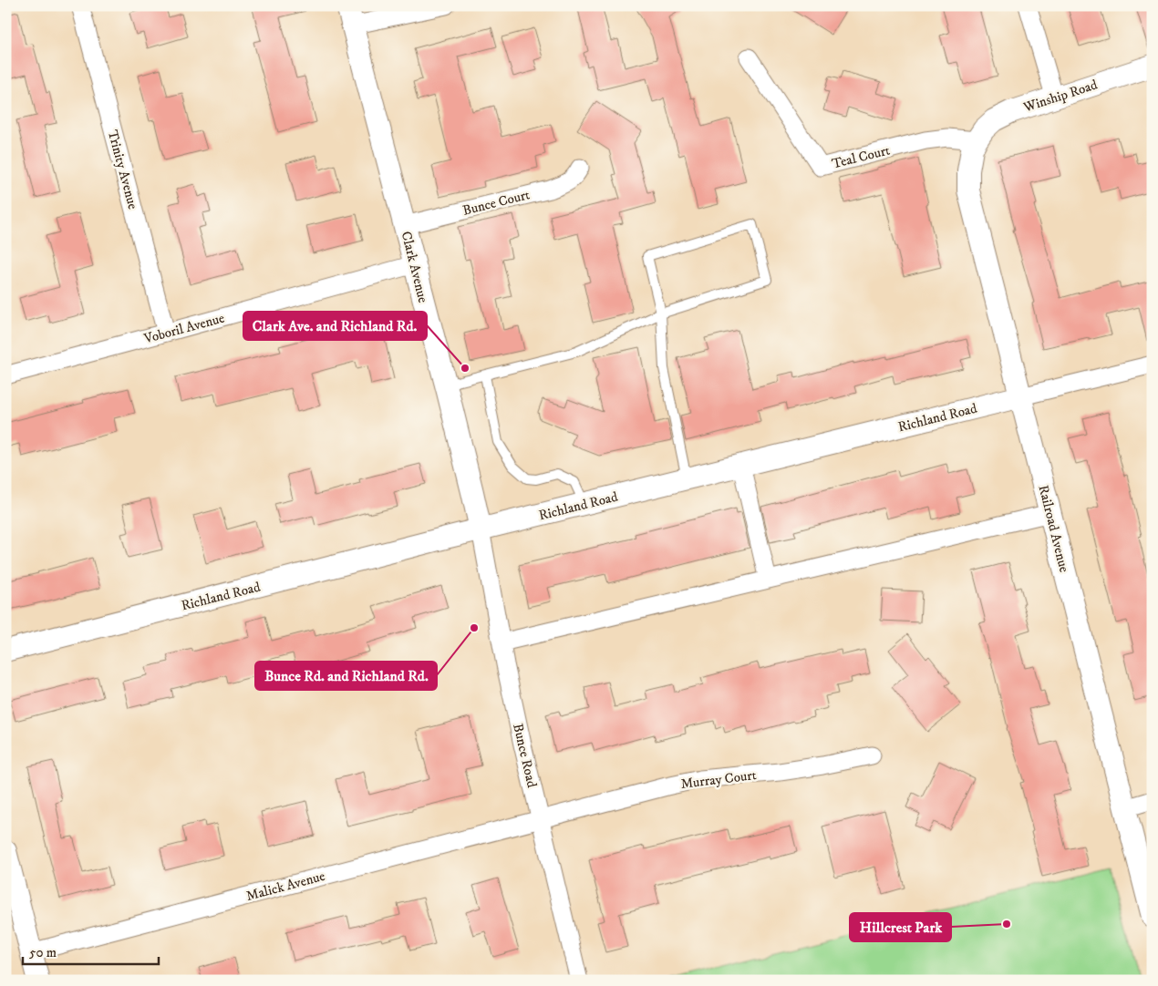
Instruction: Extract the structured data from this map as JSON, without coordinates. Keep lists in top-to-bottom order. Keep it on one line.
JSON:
{"streets":{"street":["Winship Road","Teal Court","Trinity Avenue","Bunce Court","Clark Avenue","Voboril Avenue","Richland Road","Railroad Avenue","Bunce Road","Murray Court","Malick Avenue"]},"crossings":[["Winship Road","Teal Court"],["Winship Road","Railroad Avenue"],["Teal Court","Railroad Avenue"],["Trinity Avenue","Voboril Avenue"],["Bunce Court","Clark Avenue"],["Clark Avenue","Voboril Avenue"],["Clark Avenue","Richland Road"],["Clark Avenue","Bunce Road"],["Richland Road","Railroad Avenue"],["Richland Road","Bunce Road"],["Bunce Road","Murray Court"],["Bunce Road","Malick Avenue"],["Murray Court","Malick Avenue"]],"places":["Clark Ave. and Richland Rd.","Bunce Rd. and Richland Rd.","Hillcrest Park"],"scale_bar":"50 m"}
